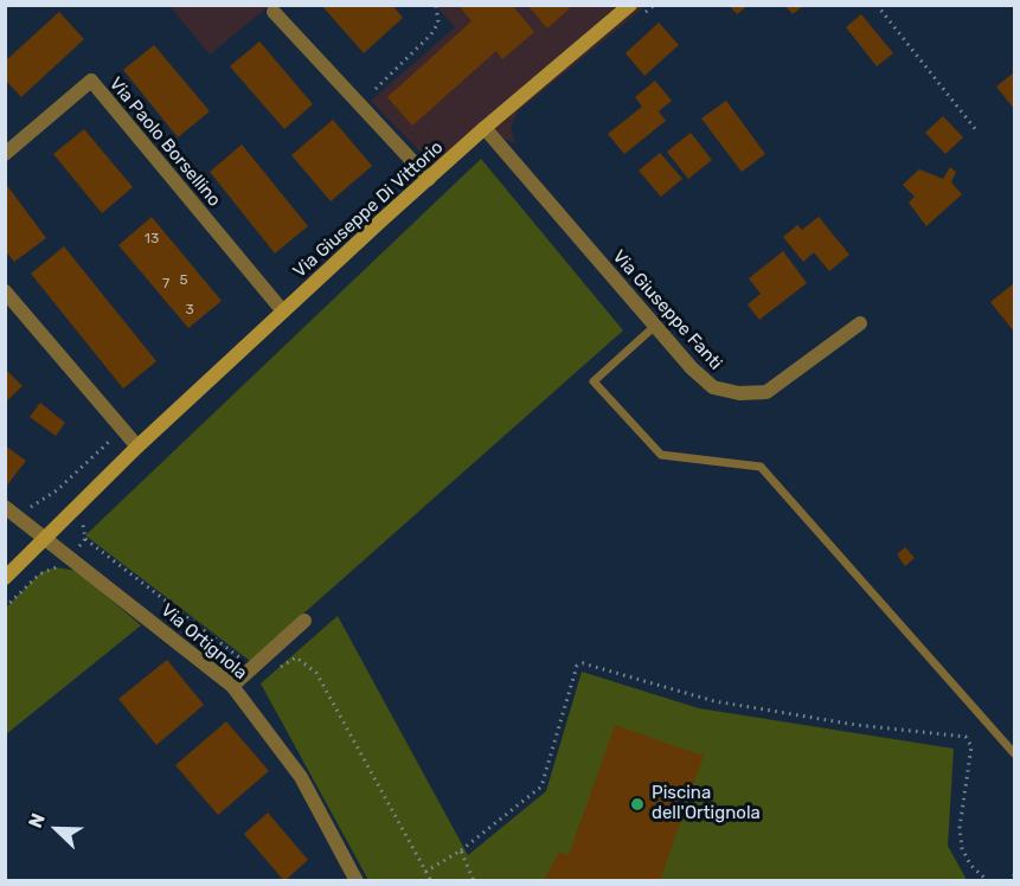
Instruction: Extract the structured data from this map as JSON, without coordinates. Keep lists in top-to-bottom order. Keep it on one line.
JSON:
{"streets":{"main road":["Via Giuseppe Di Vittorio"],"street":["Via Paolo Borsellino","Via Giuseppe Fanti","Via Ortignola"]},"crossings":[["Via Paolo Borsellino","Via Giuseppe Di Vittorio"],["Via Giuseppe Di Vittorio","Via Giuseppe Fanti"],["Via Giuseppe Di Vittorio","Via Ortignola"]],"places":["Piscina dell'Ortignola"],"house_numbers":["13","5","7","3"],"north":"top left"}
